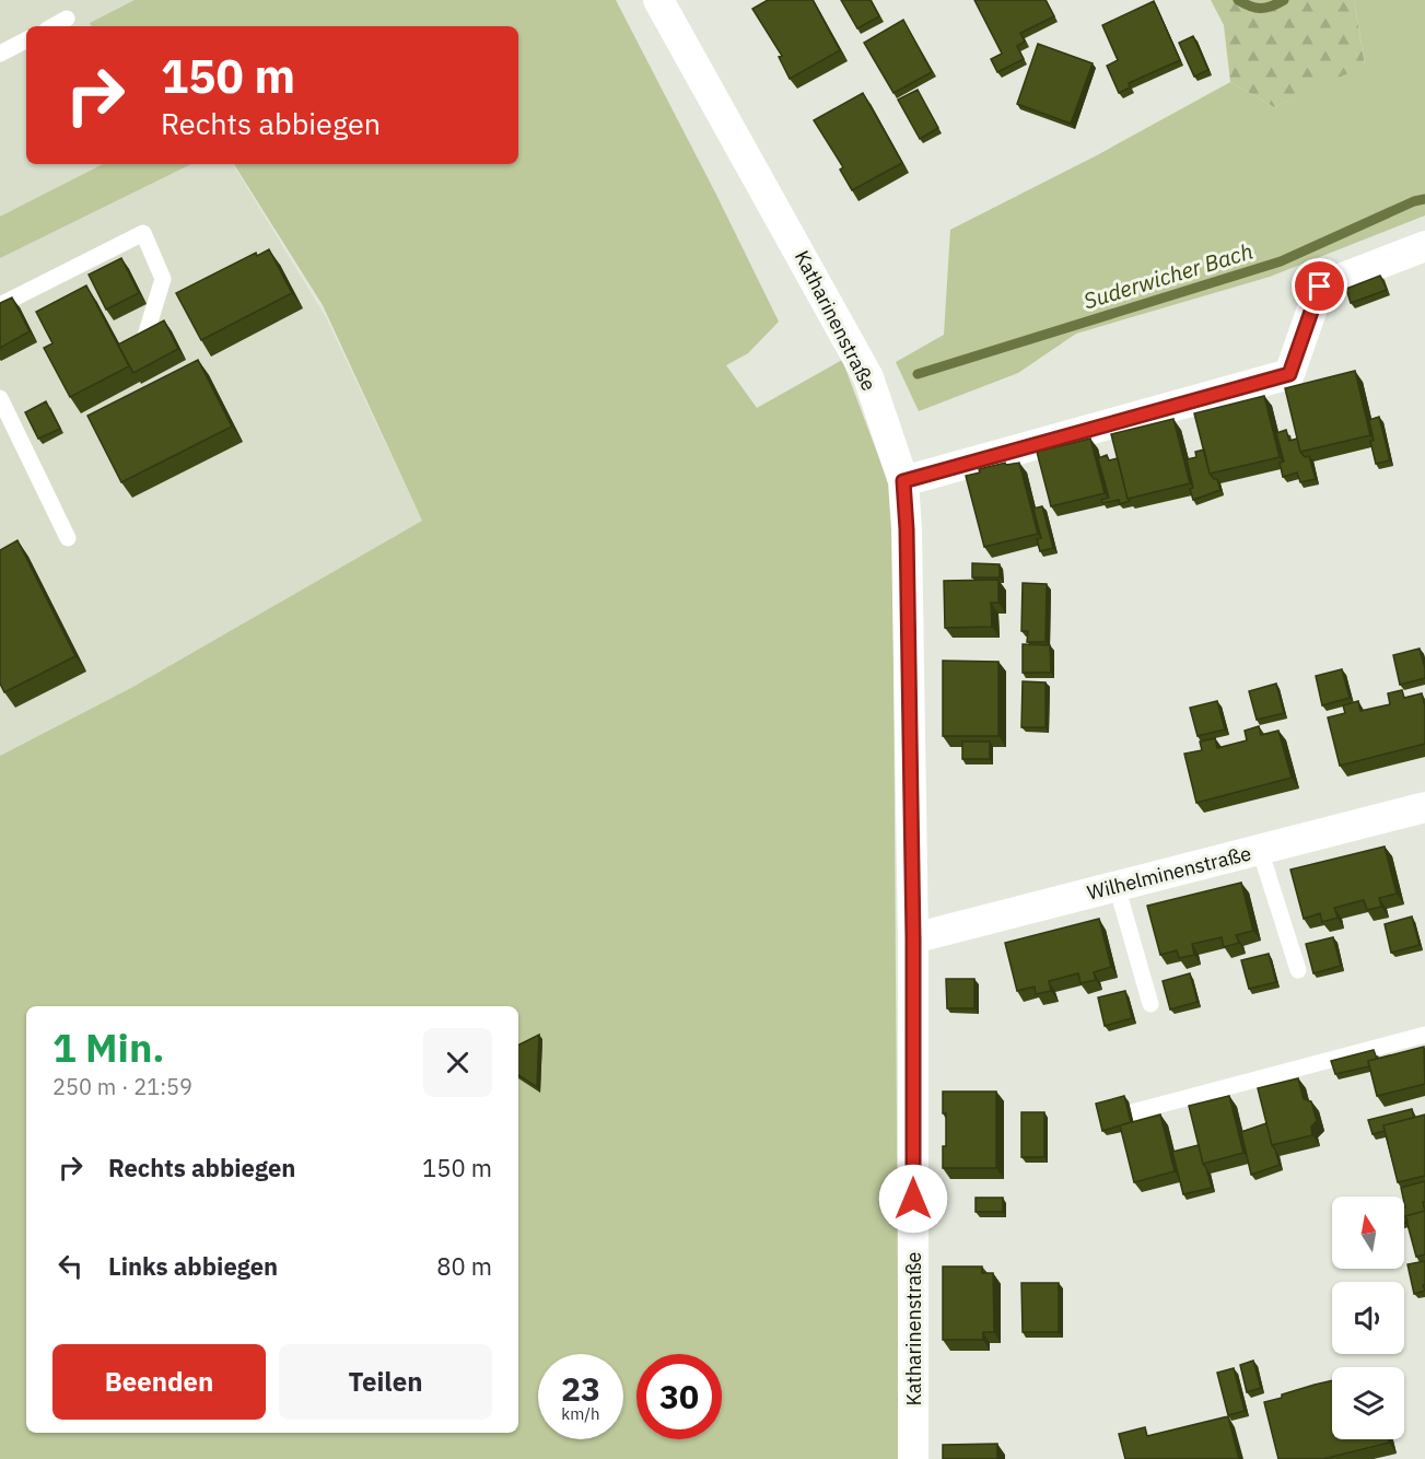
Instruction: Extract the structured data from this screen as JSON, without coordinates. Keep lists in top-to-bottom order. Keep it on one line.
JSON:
{"streets":{"street":["Katharinenstraße","Wilhelminenstraße"]},"crossings":[["Katharinenstraße","Wilhelminenstraße"]],"water":["Suderwicher Bach"],"north":"top","page":{"turn":["150 m","Rechts abbiegen"],"heading":["1 Min.","250 m · 21:59"],"list":[{"name":"Rechts abbiegen","value":"150 m"},{"name":"Links abbiegen","value":"80 m"}],"buttons":["Beenden","Teilen"],"speed":"23 km/h","limit":"30"}}
